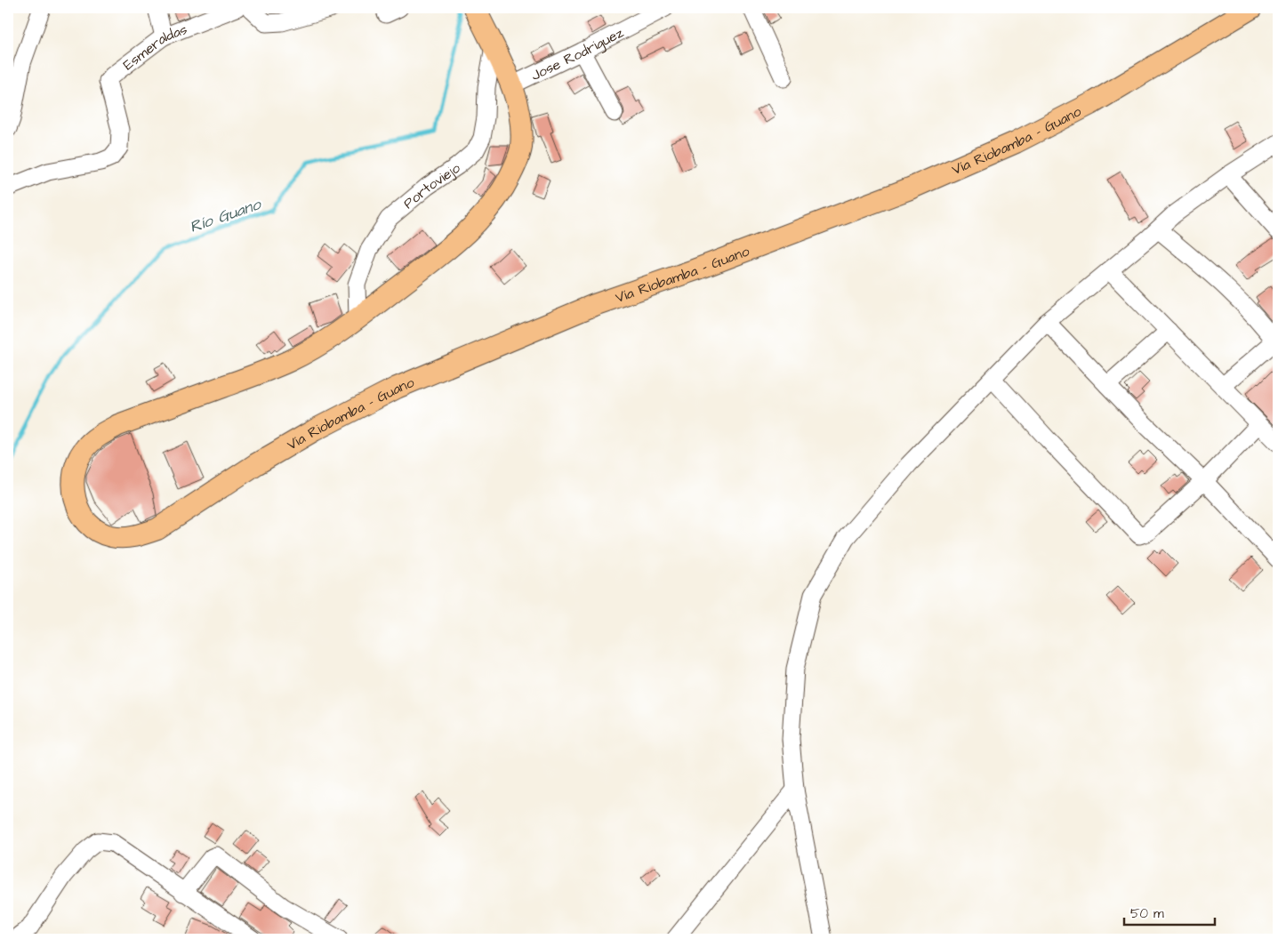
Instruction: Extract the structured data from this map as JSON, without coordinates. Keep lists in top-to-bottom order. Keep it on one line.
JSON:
{"streets":{"main road":["Vía Riobamba - Guano"],"street":["Esmeraldas","Jose Rodriguez","Portoviejo"]},"crossings":[["Jose Rodriguez","Vía Riobamba - Guano"],["Vía Riobamba - Guano","Portoviejo"]],"water":["Río Guano"],"scale_bar":"50 m"}
